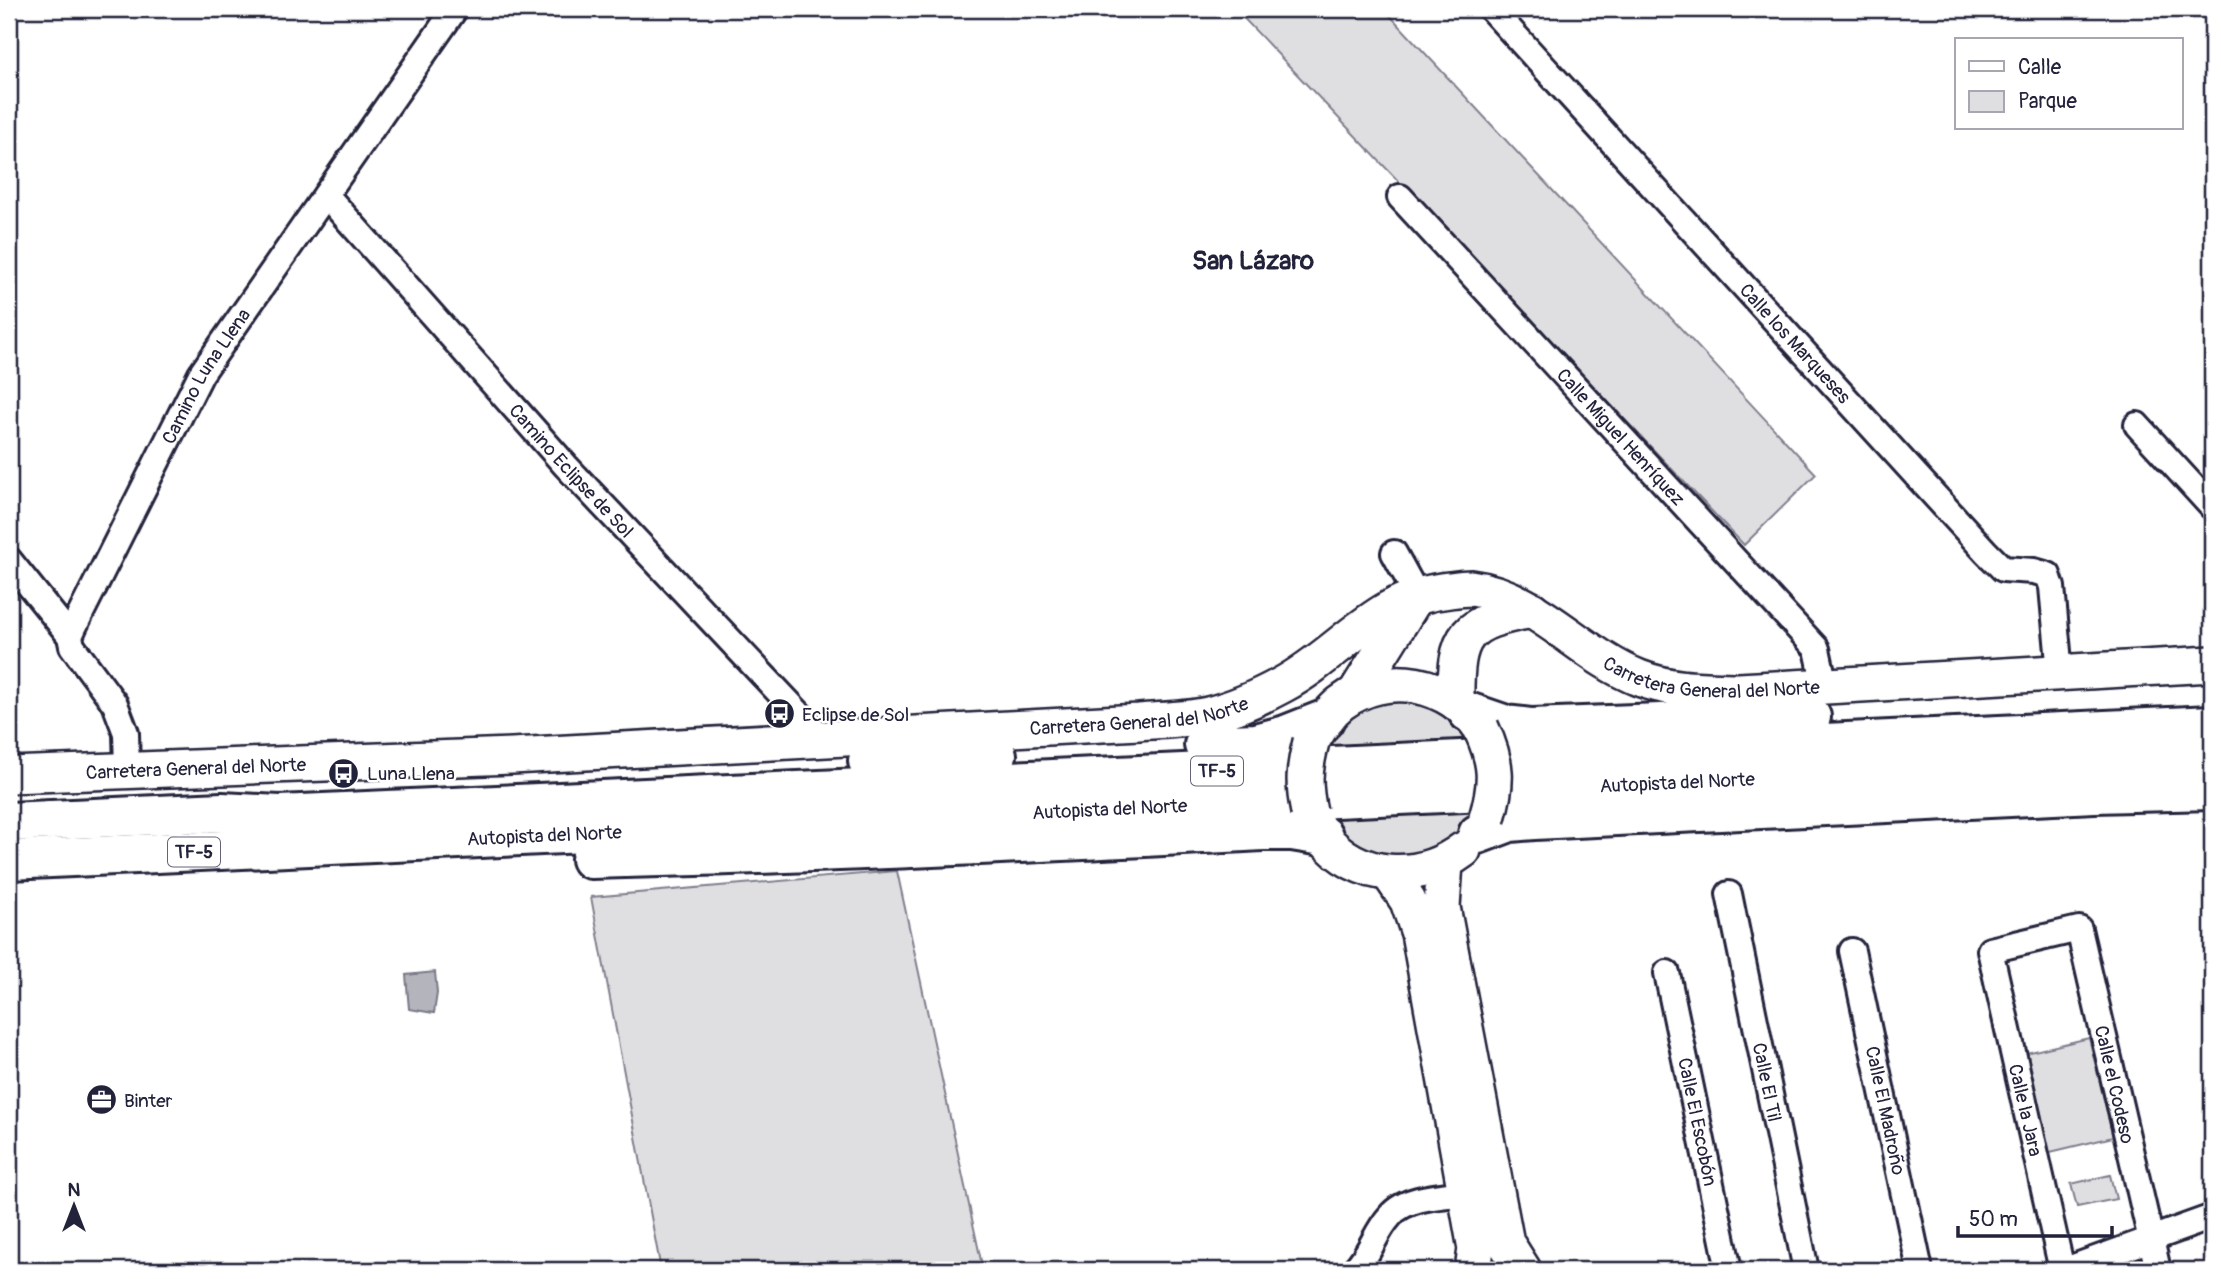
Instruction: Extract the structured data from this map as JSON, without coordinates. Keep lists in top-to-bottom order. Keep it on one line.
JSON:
{"streets":{"highway":["TF-5","Autopista del Norte"],"main road":["Carretera General del Norte"],"street":["Calle los Marqueses","Camino Luna Llena","Calle Miguel Henríquez","Camino Eclipse de Sol","Calle El Til","Calle el Codeso","Calle El Madroño","Calle la Jara","Calle El Escobón"]},"crossings":[["Calle los Marqueses","Carretera General del Norte"],["Camino Luna Llena","Camino Eclipse de Sol"],["Calle Miguel Henríquez","Carretera General del Norte"],["Camino Eclipse de Sol","Carretera General del Norte"],["Calle el Codeso","Calle la Jara"]],"districts":["San Lázaro"],"places":{"bus stop":["Eclipse de Sol","Luna Llena"],"office":["Binter"]},"legend":["Calle","Parque"],"scale_bar":"50 m","north":"top"}
